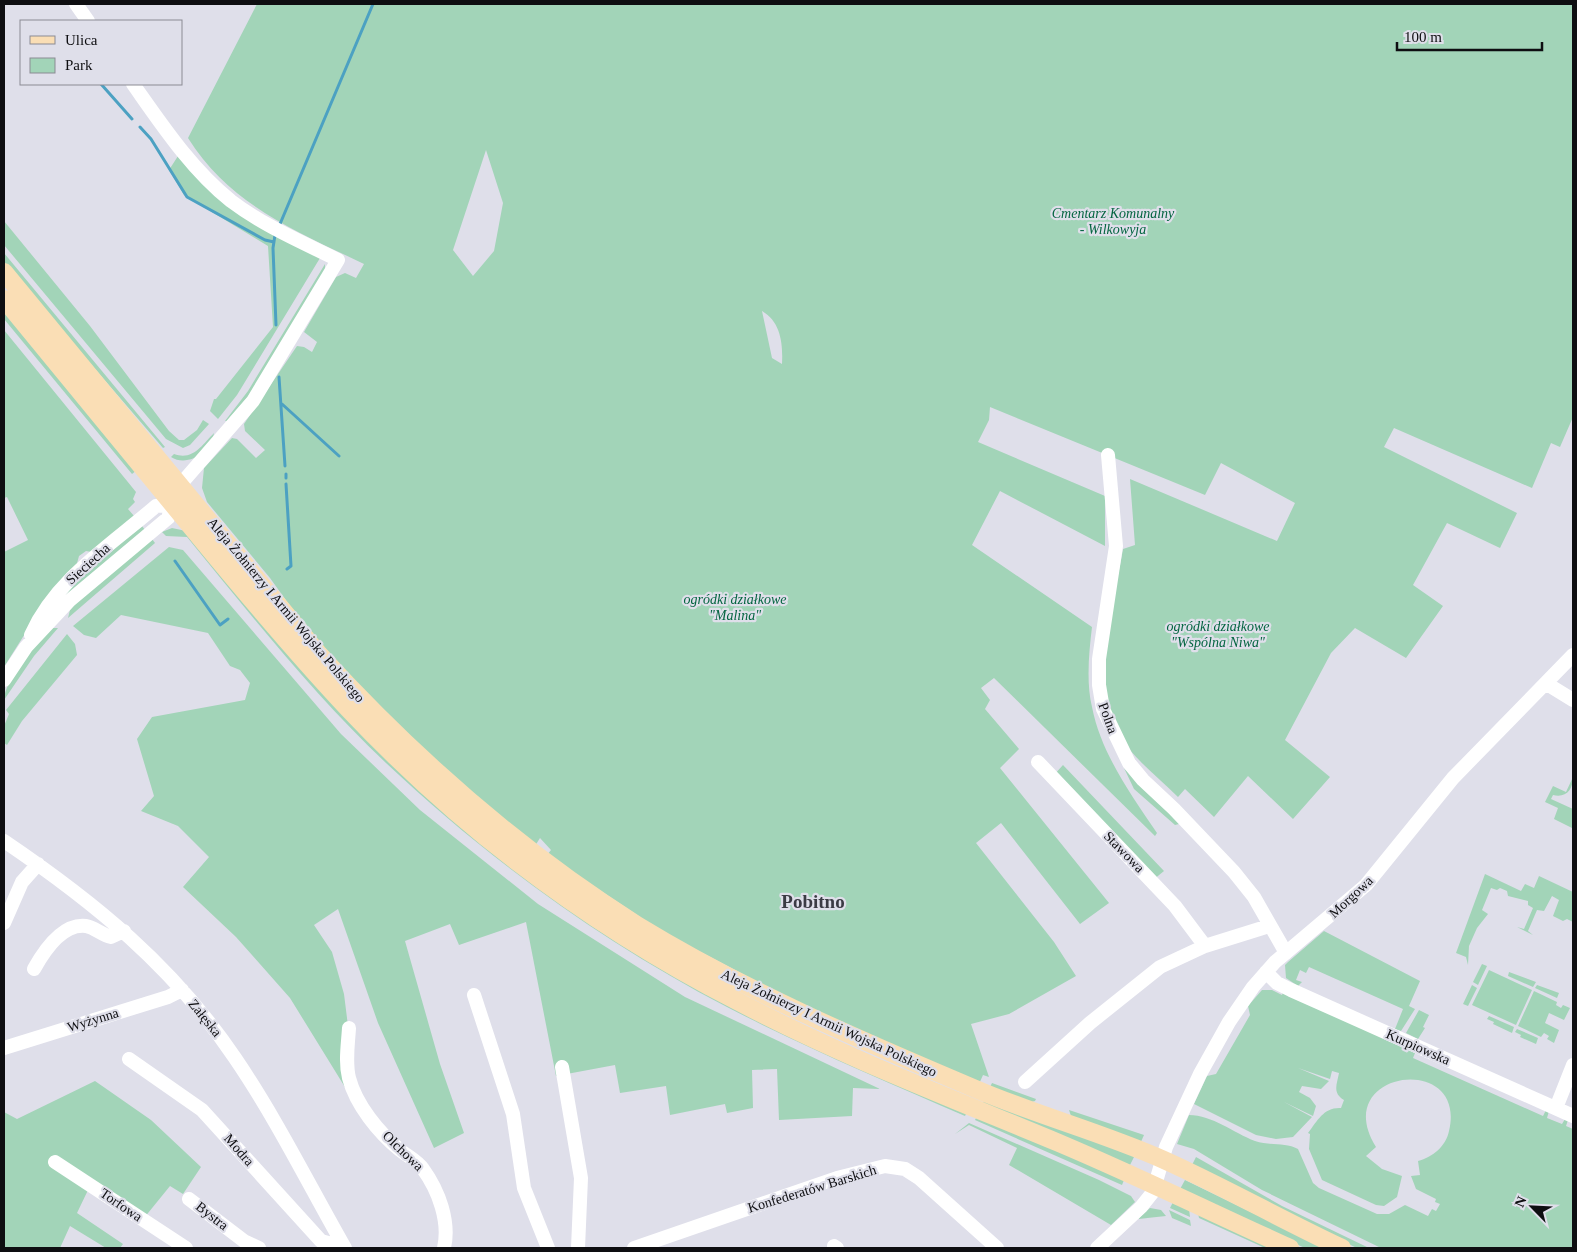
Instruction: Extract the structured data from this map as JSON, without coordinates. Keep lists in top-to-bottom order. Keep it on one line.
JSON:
{"streets":{"main road":["Aleja Żołnierzy I Armii Wojska Polskiego"],"street":["Sieciecha","Polna","Stawowa","Morgowa","Załęska","Wyżynna","Kurpiowska","Modra","Olchowa","Konfederatów Barskich","Torfowa","Bystra"]},"crossings":[["Sieciecha","Aleja Żołnierzy I Armii Wojska Polskiego"],["Aleja Żołnierzy I Armii Wojska Polskiego","Morgowa"],["Polna","Morgowa"],["Morgowa","Kurpiowska"],["Załęska","Wyżynna"],["Załęska","Modra"]],"districts":["Pobitno"],"parks":["Cmentarz Komunalny - Wilkowyja","ogródki działkowe \"Malina\"","ogródki działkowe \"Wspólna Niwa\""],"legend":["Ulica","Park"],"scale_bar":"100 m","north":"top left"}
